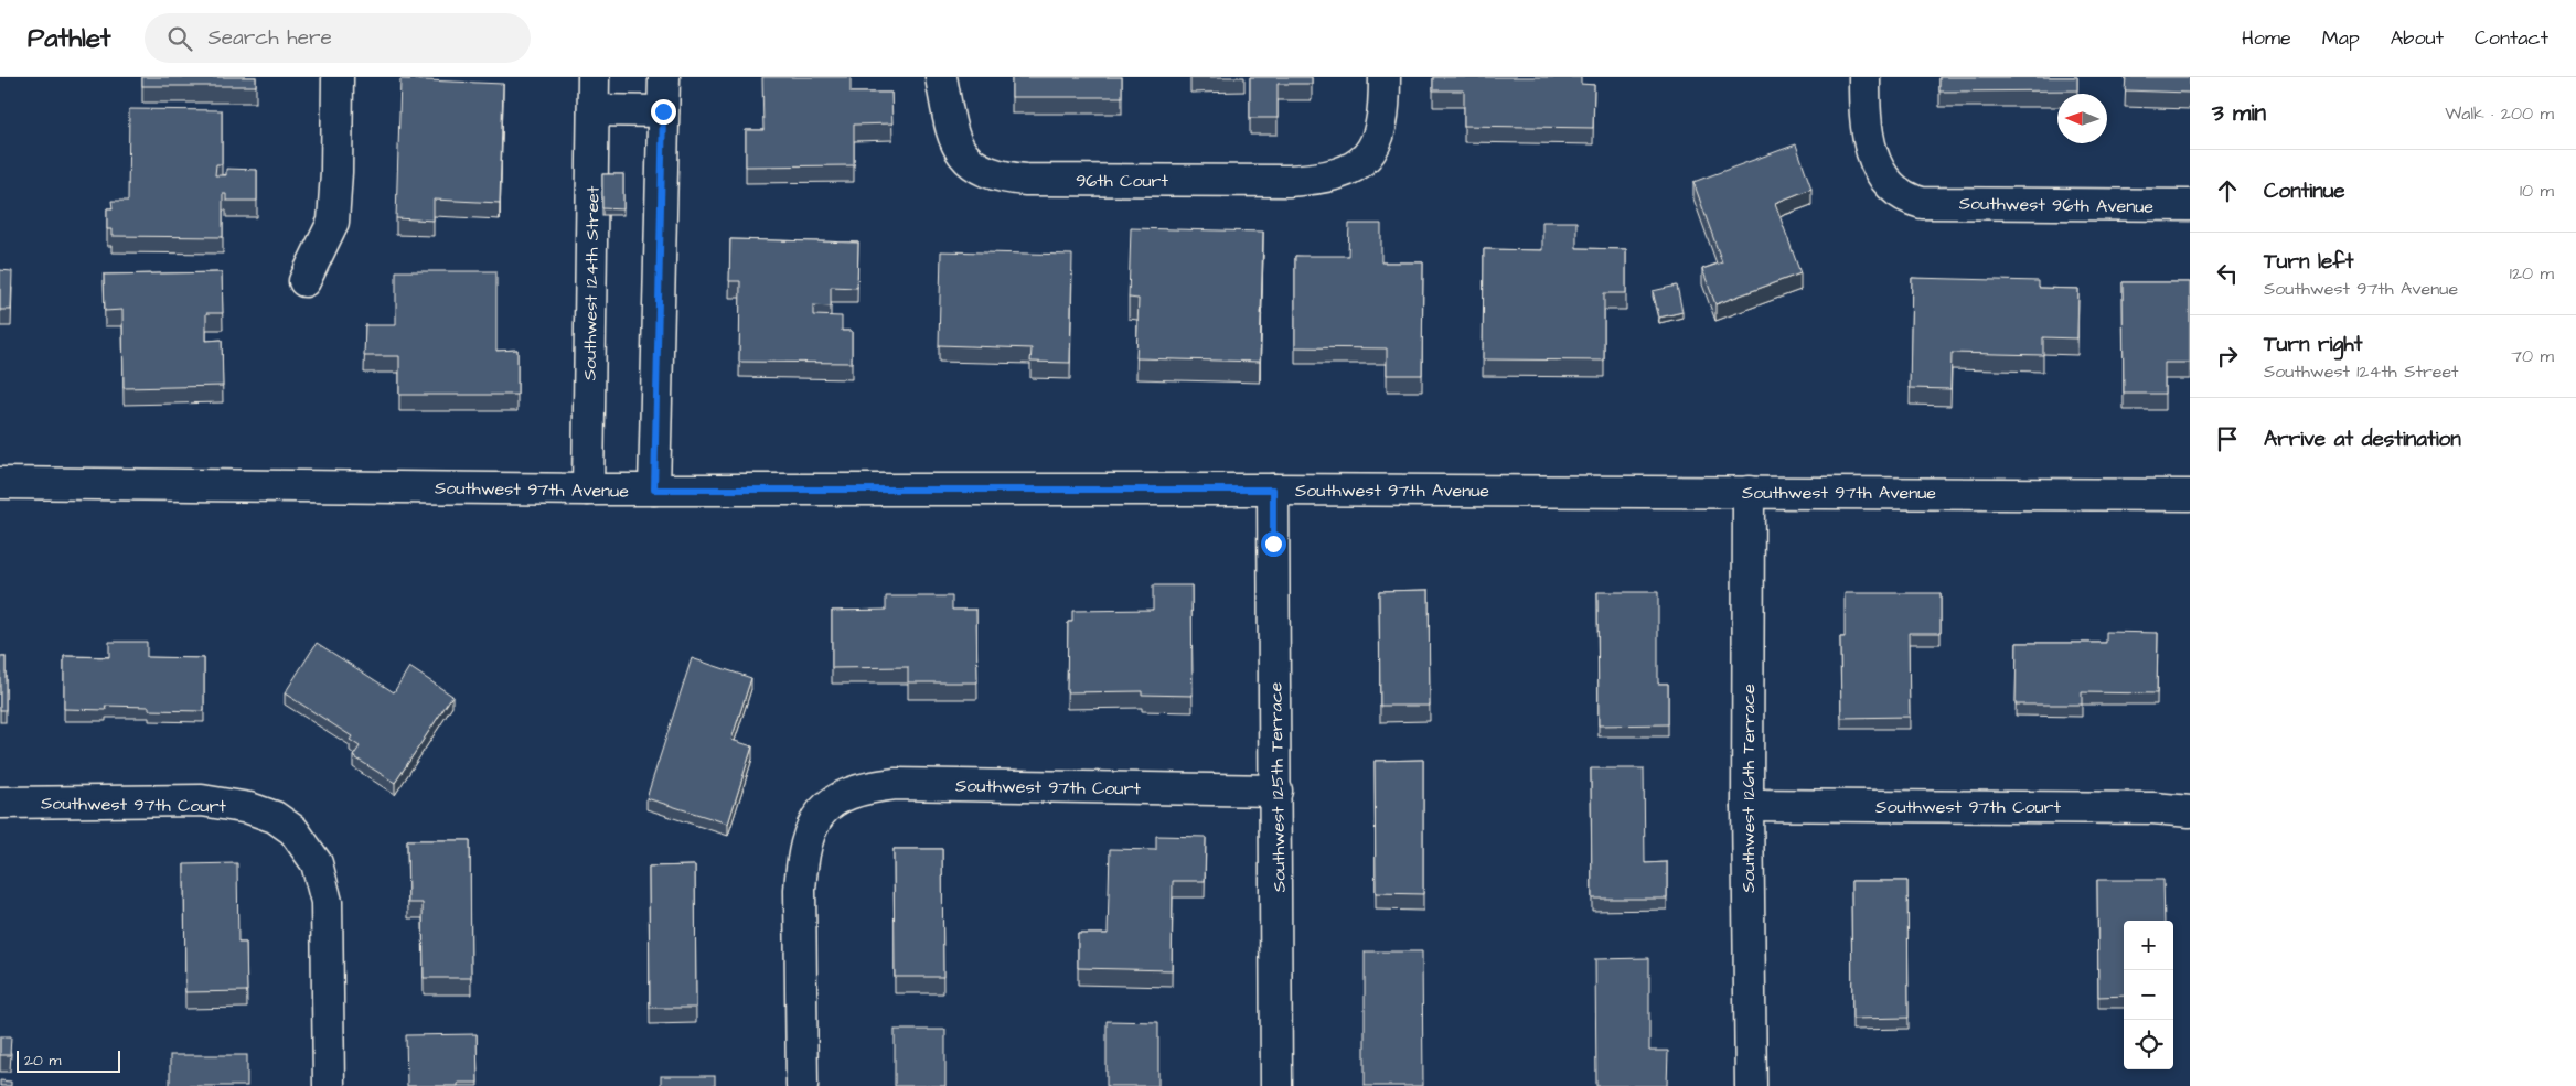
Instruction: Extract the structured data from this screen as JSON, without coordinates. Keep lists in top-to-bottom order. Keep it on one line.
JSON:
{"streets":{"street":["96th Court","Southwest 96th Avenue","Southwest 124th Street","Southwest 97th Avenue","Southwest 97th Court","Southwest 125th Terrace","Southwest 126th Terrace"]},"crossings":[["Southwest 124th Street","Southwest 97th Avenue"],["Southwest 97th Avenue","Southwest 125th Terrace"],["Southwest 97th Avenue","Southwest 126th Terrace"],["Southwest 97th Court","Southwest 125th Terrace"],["Southwest 97th Court","Southwest 126th Terrace"]],"scale_bar":"20 m","north":"left","page":{"header":"Pathlet","search":"Search here","nav":["Home","Map","About","Contact"],"heading":["3 min","Walk · 200 m"],"list":[["Continue","10 m"],["Turn left","Southwest 97th Avenue","120 m"],["Turn right","Southwest 124th Street","70 m"],"Arrive at destination"],"map_buttons":["+","−"],"scale":"20 m"}}
